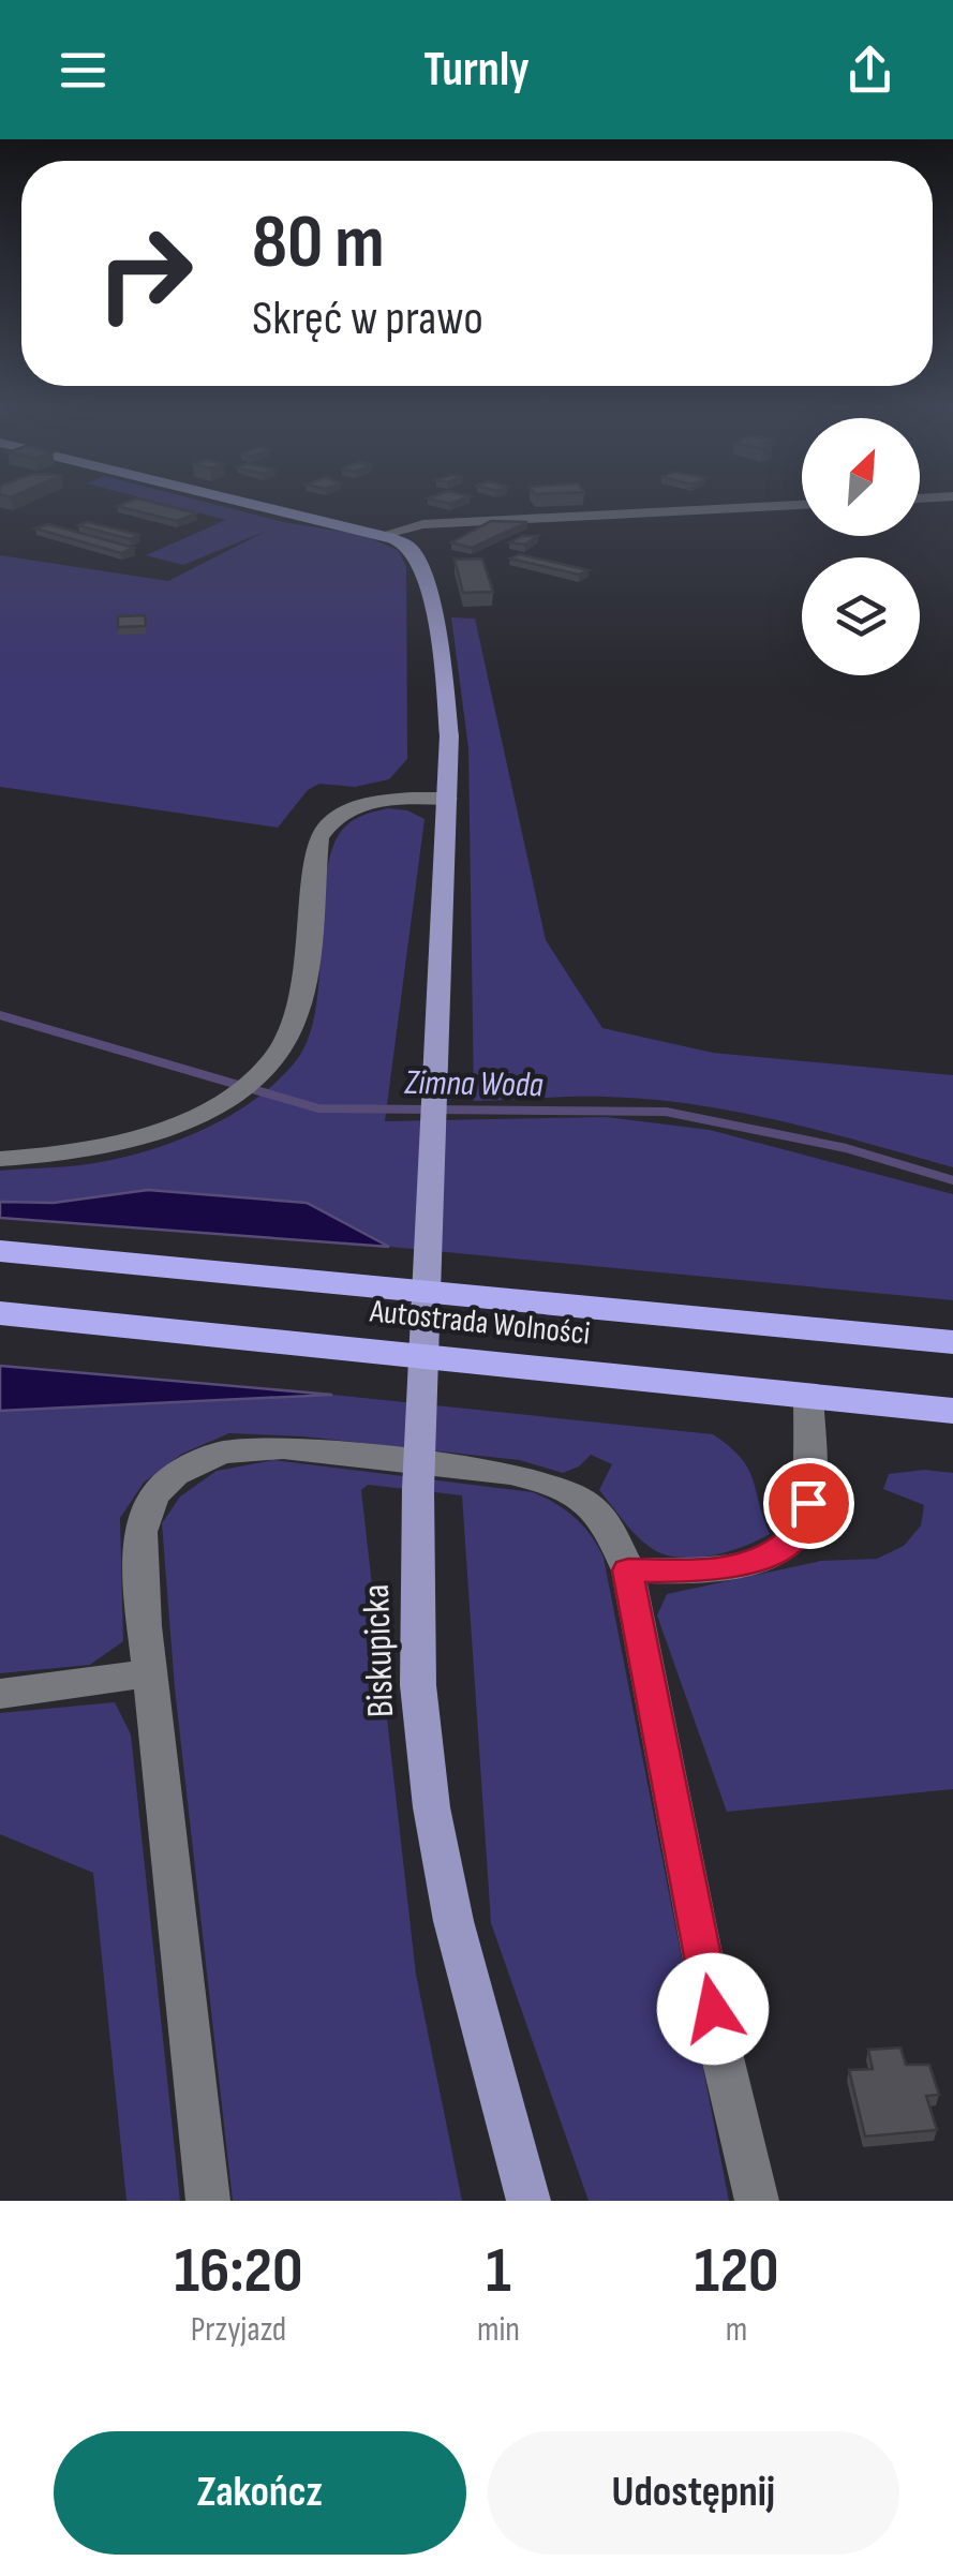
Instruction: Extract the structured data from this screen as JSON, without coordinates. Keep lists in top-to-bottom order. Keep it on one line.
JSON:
{"streets":{"highway":["Autostrada Wolności"],"main road":["Biskupicka"]},"water":["Zimna Woda"],"north":"top right","page":{"header":"Turnly","turn":["80 m","Skręć w prawo"],"eta":["16:20","Przyjazd","1","min","120","m"],"buttons":["Zakończ","Udostępnij"]}}
